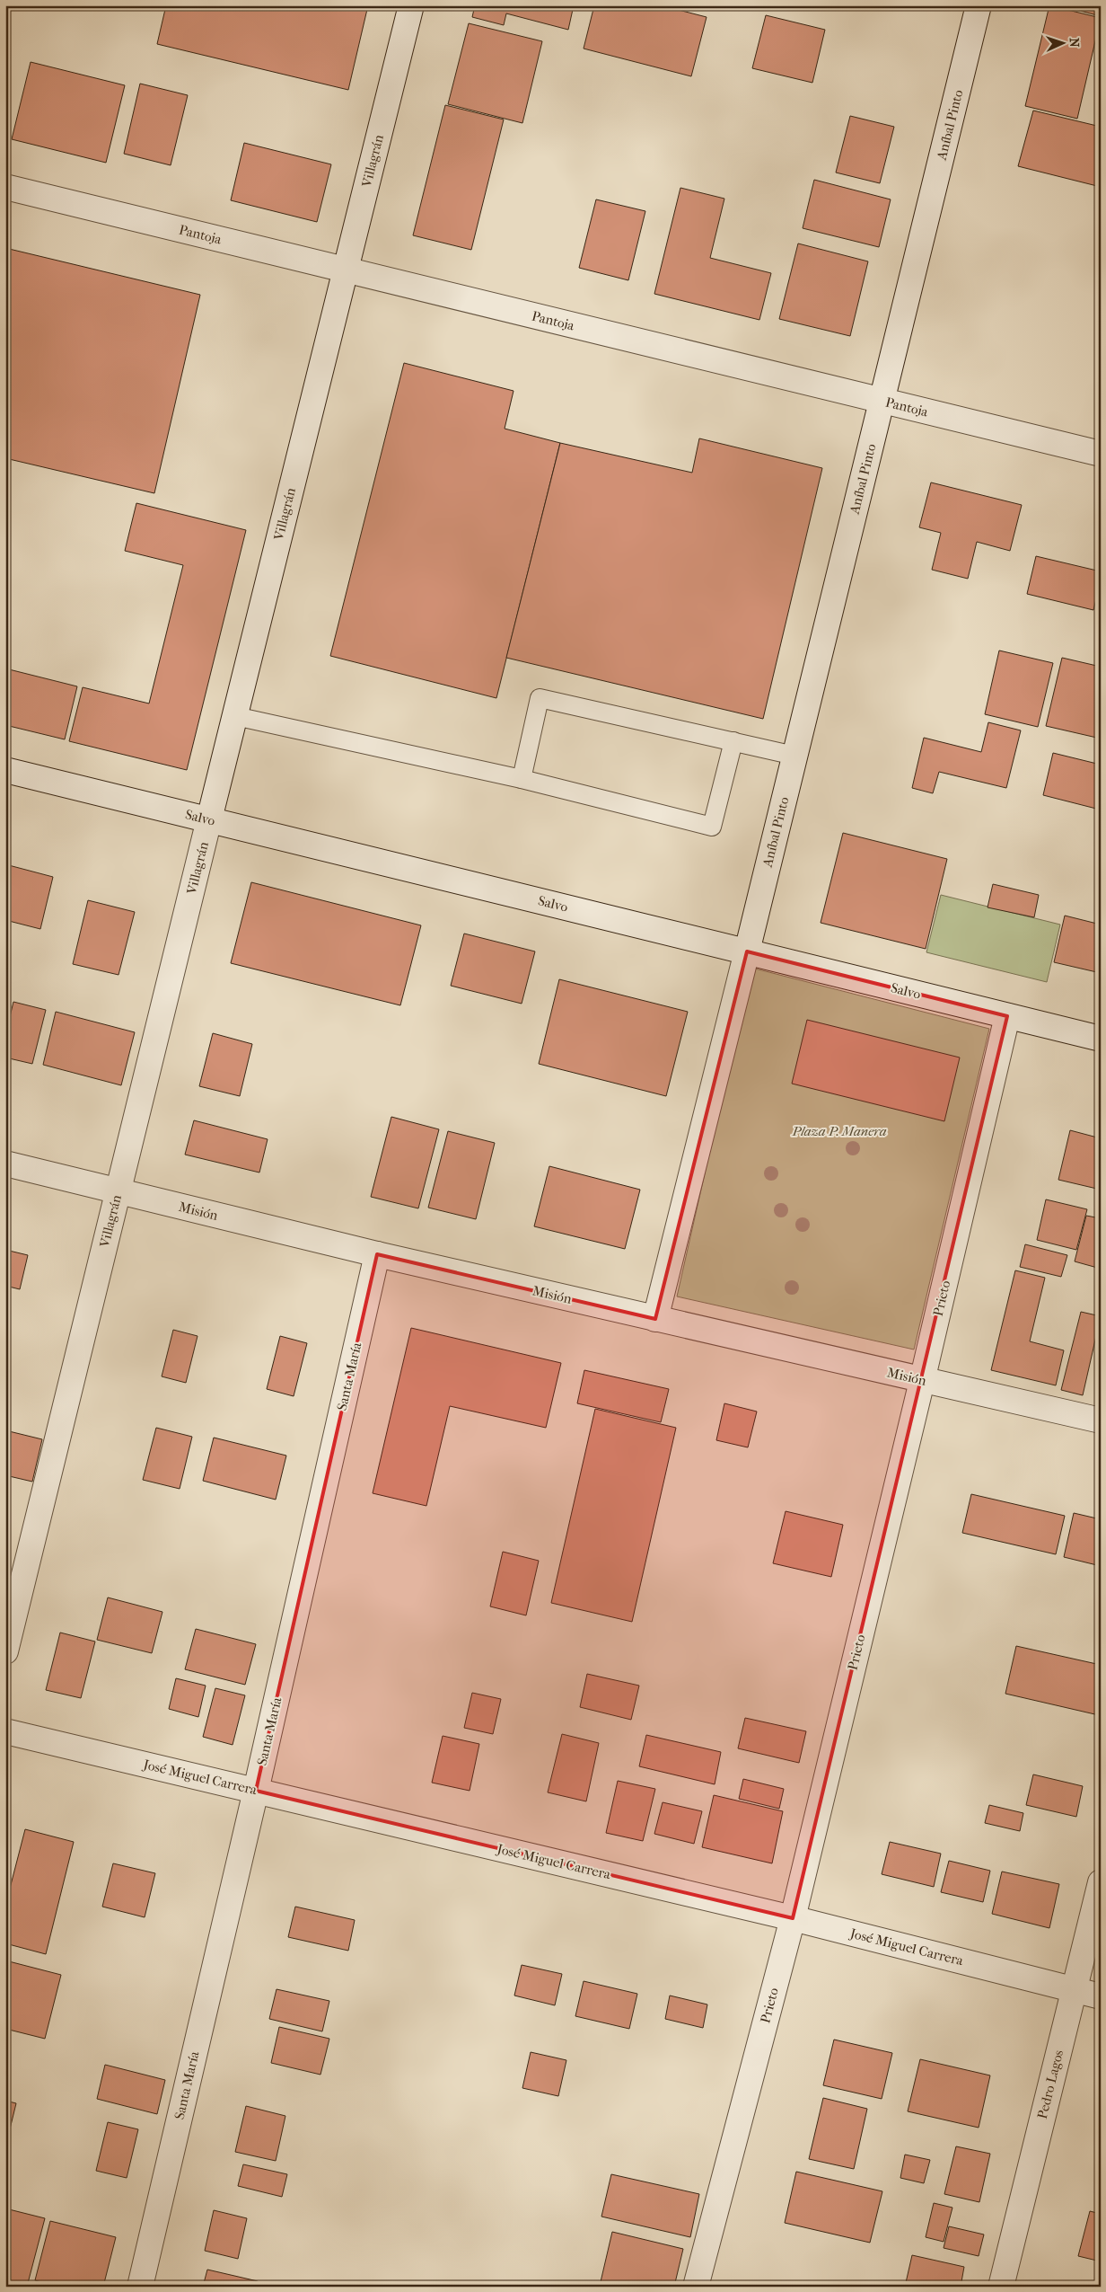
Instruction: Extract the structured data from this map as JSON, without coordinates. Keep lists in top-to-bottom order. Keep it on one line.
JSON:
{"streets":{"street":["Aníbal Pinto","Villagrán","Pantoja","Salvo","Misión","Prieto","Santa María","José Miguel Carrera","Pedro Lagos"]},"crossings":[["Aníbal Pinto","Pantoja"],["Aníbal Pinto","Salvo"],["Aníbal Pinto","Misión"],["Villagrán","Pantoja"],["Villagrán","Salvo"],["Villagrán","Misión"],["Salvo","Prieto"],["Misión","Prieto"],["Misión","Santa María"],["Prieto","José Miguel Carrera"],["Santa María","José Miguel Carrera"],["José Miguel Carrera","Pedro Lagos"]],"parks":["Plaza P. Manera"],"north":"right"}
